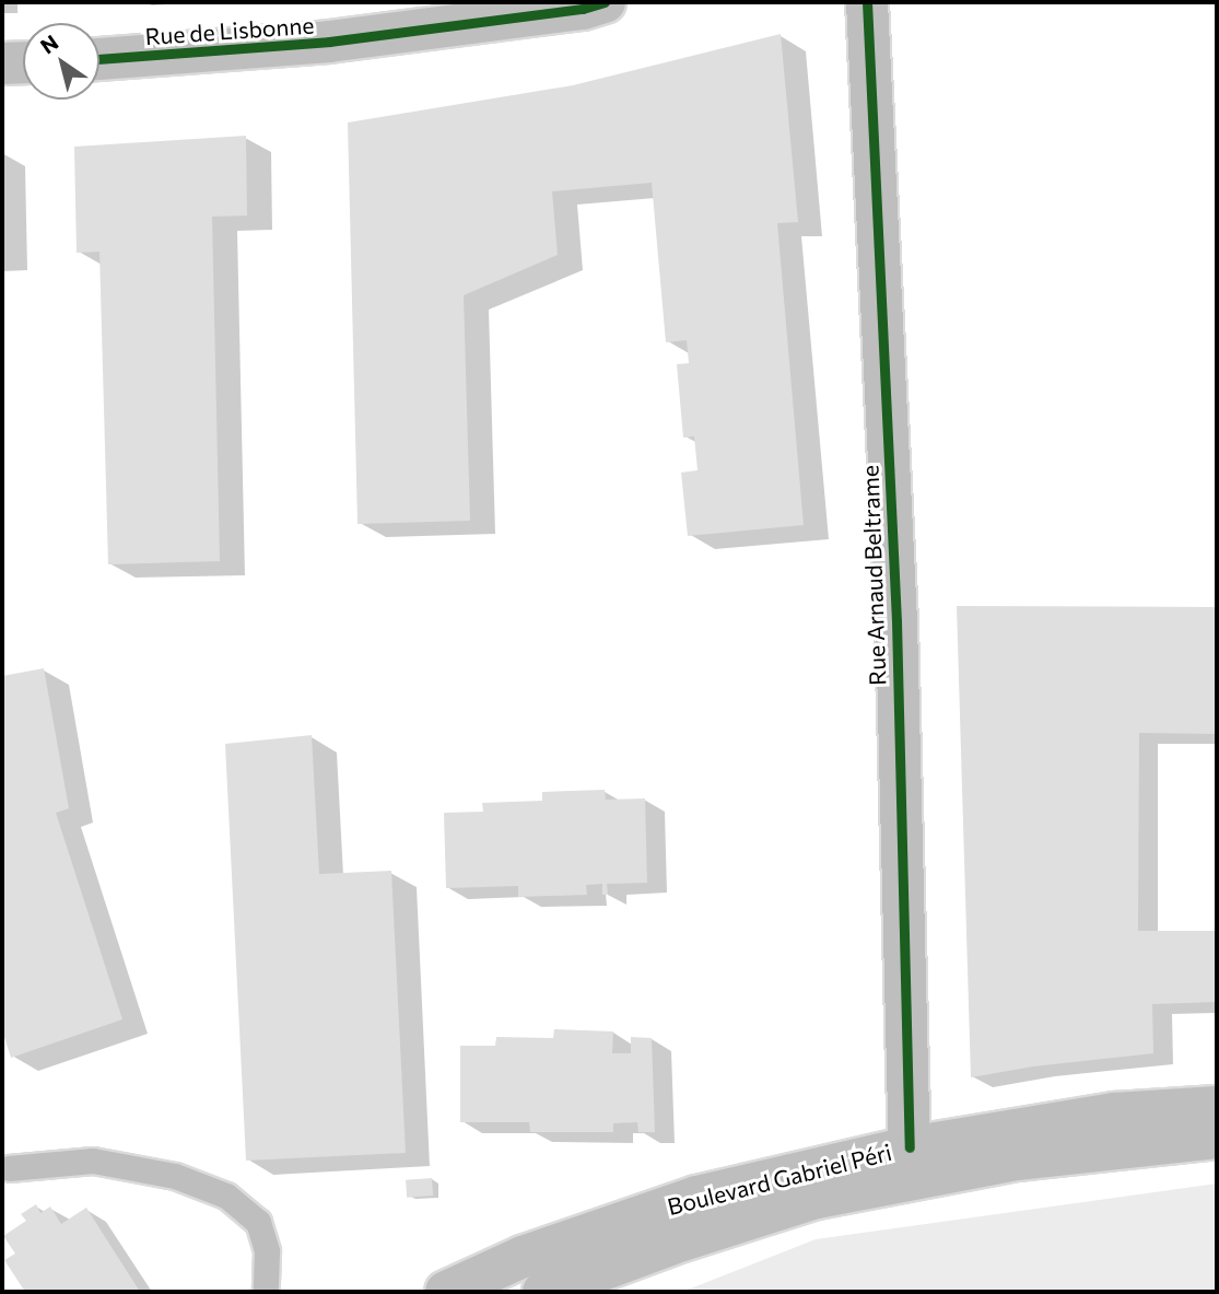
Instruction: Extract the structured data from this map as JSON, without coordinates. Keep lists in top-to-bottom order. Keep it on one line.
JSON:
{"streets":{"street":["Rue de Lisbonne","Rue Arnaud Beltrame","Boulevard Gabriel Péri"]},"crossings":[["Rue Arnaud Beltrame","Boulevard Gabriel Péri"]],"north":"top left"}
